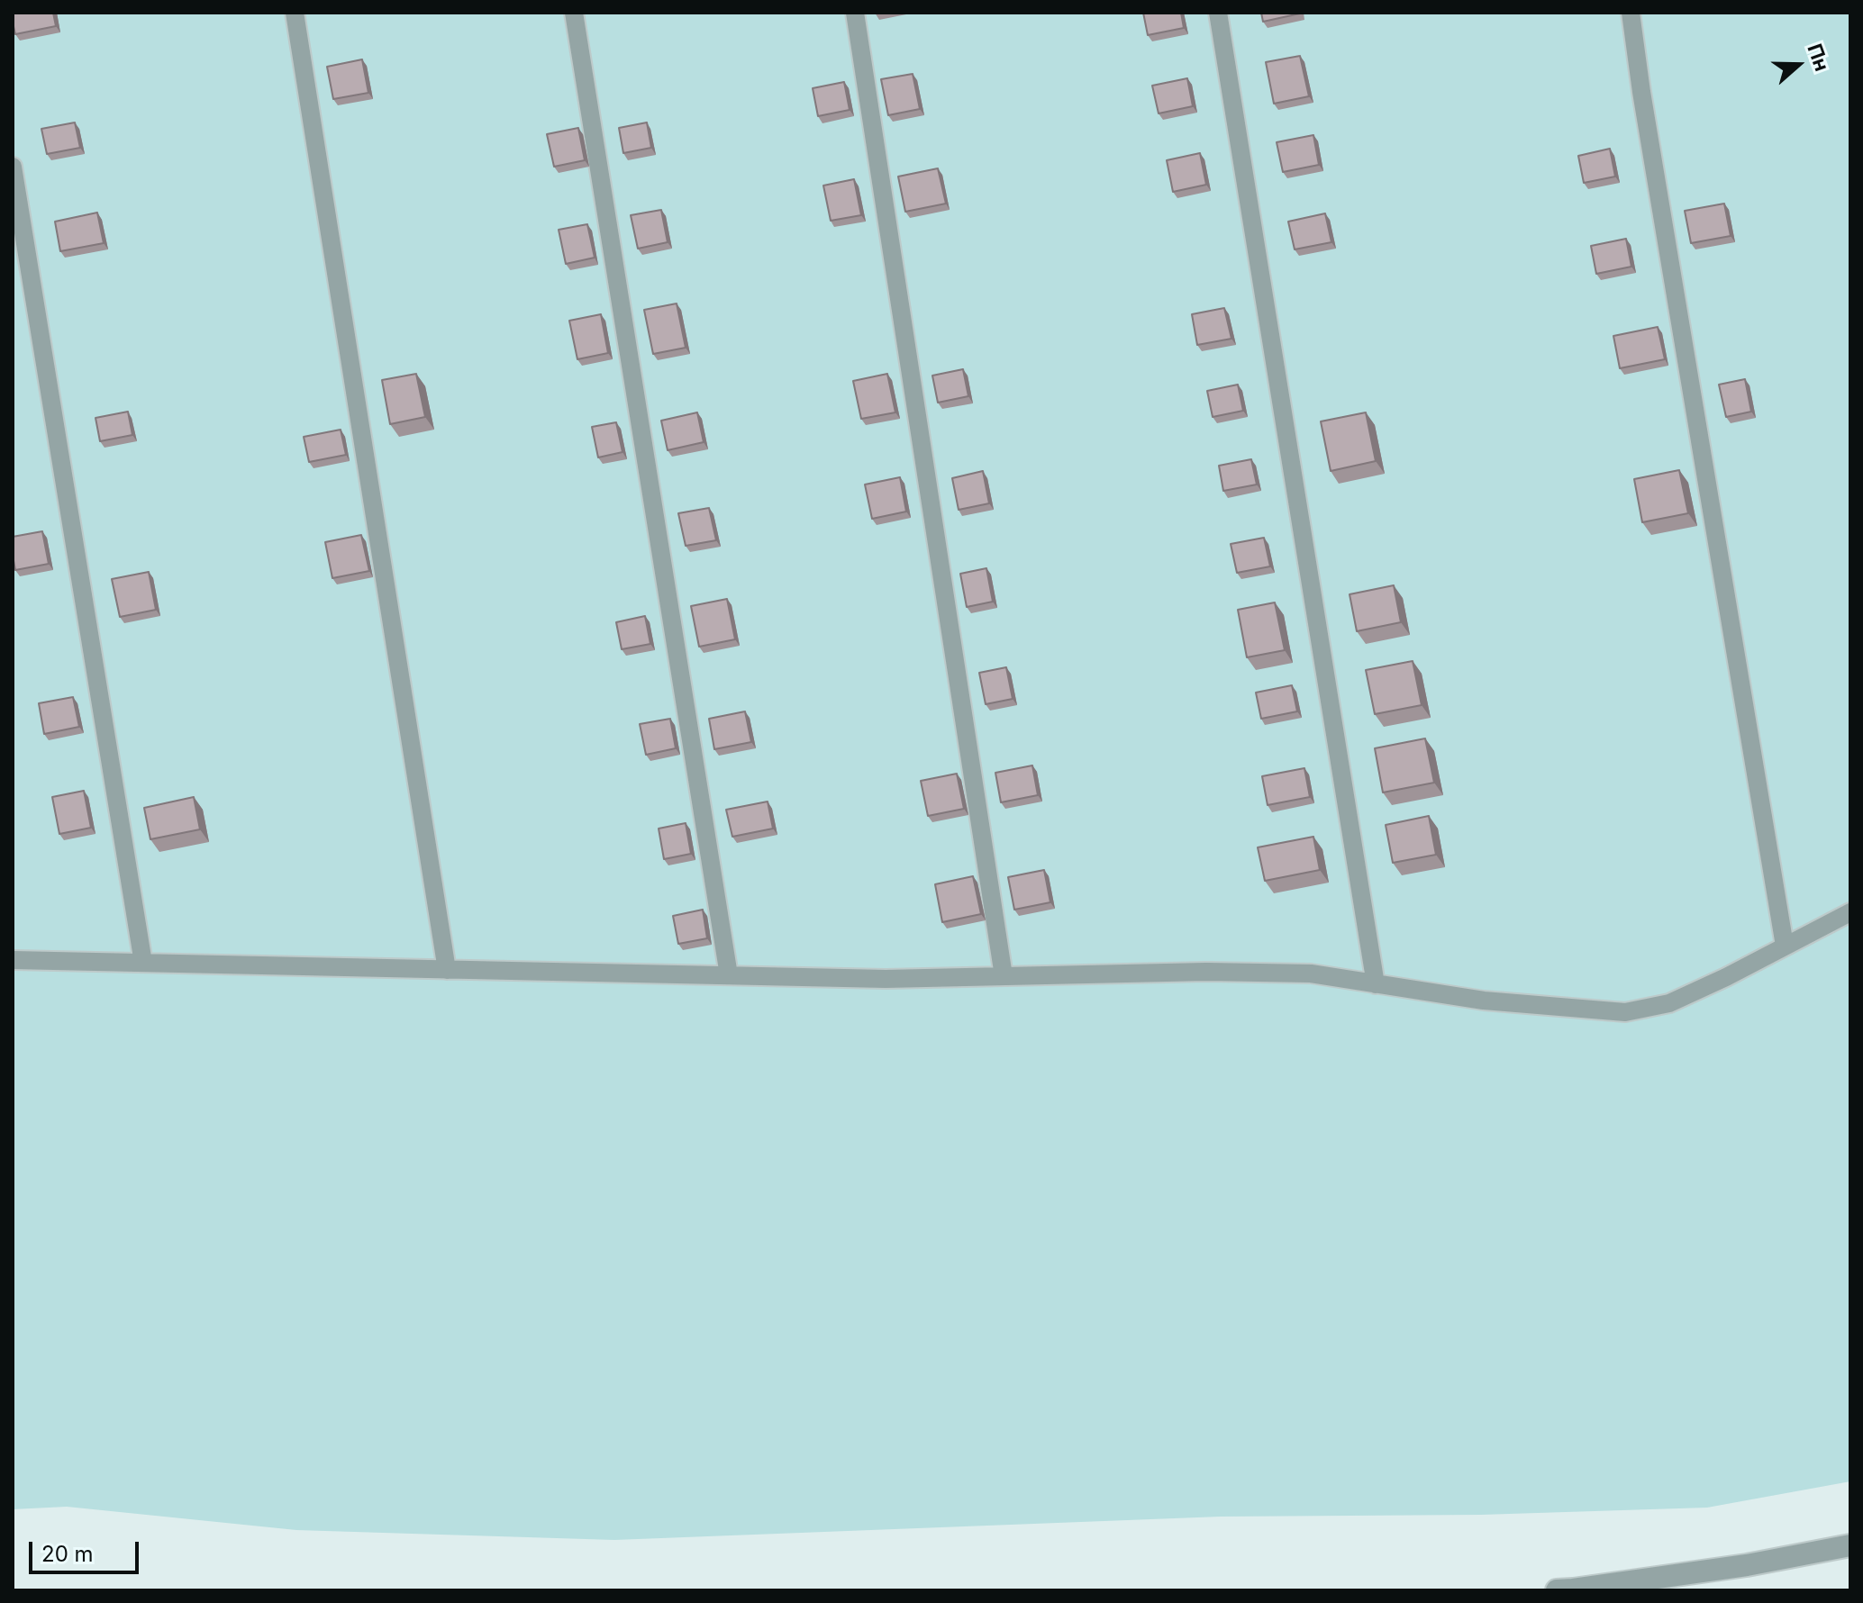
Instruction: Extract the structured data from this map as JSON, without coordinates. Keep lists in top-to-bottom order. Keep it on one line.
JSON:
{"scale_bar":"20 m","north":"right"}
